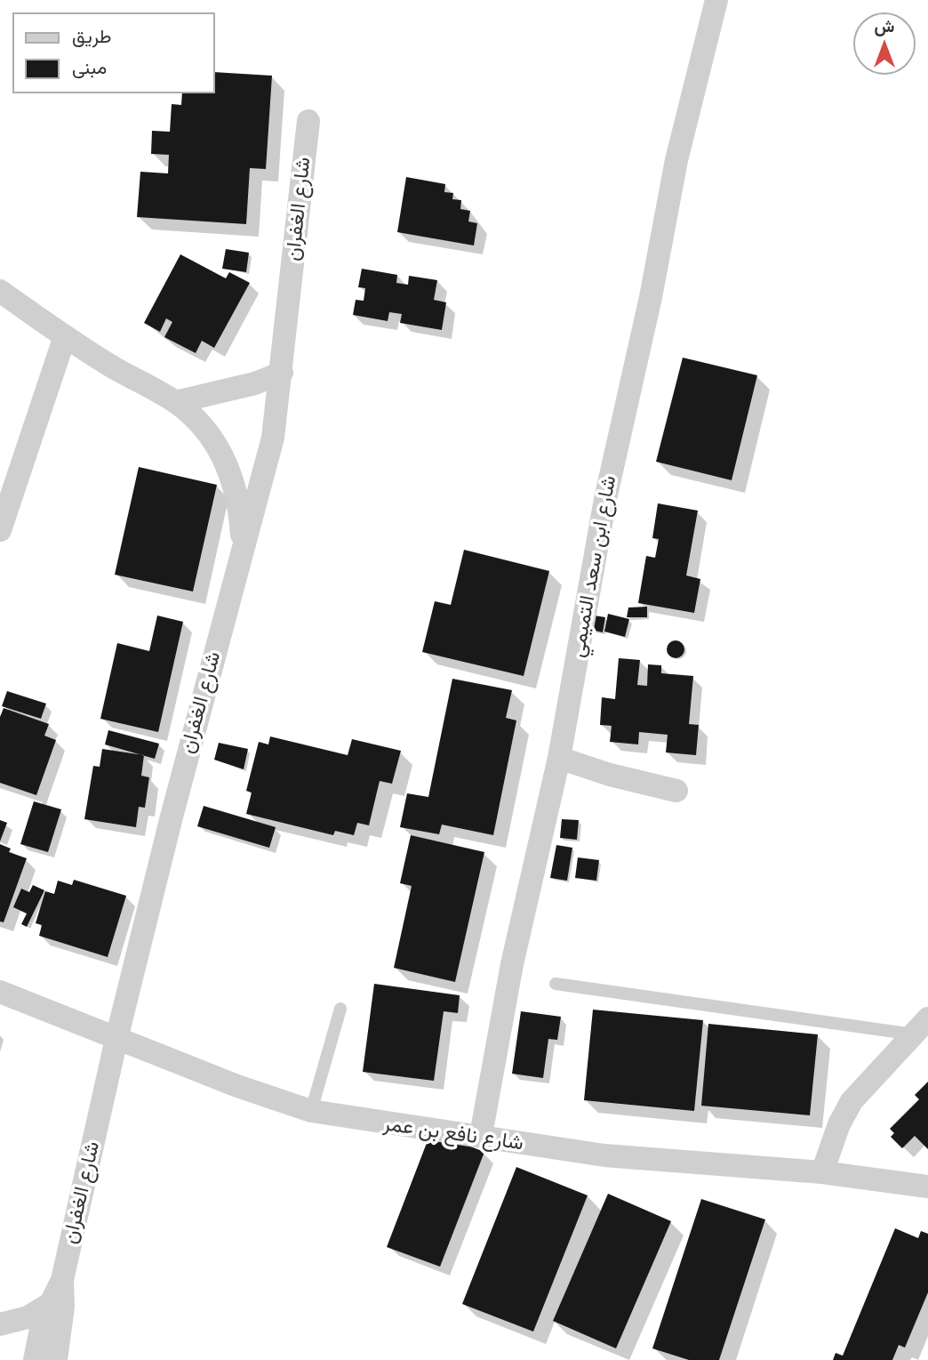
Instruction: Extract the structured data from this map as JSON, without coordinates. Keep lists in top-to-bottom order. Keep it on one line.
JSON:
{"streets":{"street":["شارع الغفران","شارع ابن سعد التميمي","شارع نافع بن عمر"]},"crossings":[["شارع الغفران","شارع نافع بن عمر"],["شارع ابن سعد التميمي","شارع نافع بن عمر"]],"legend":["طريق","مبنى"],"north":"top"}
